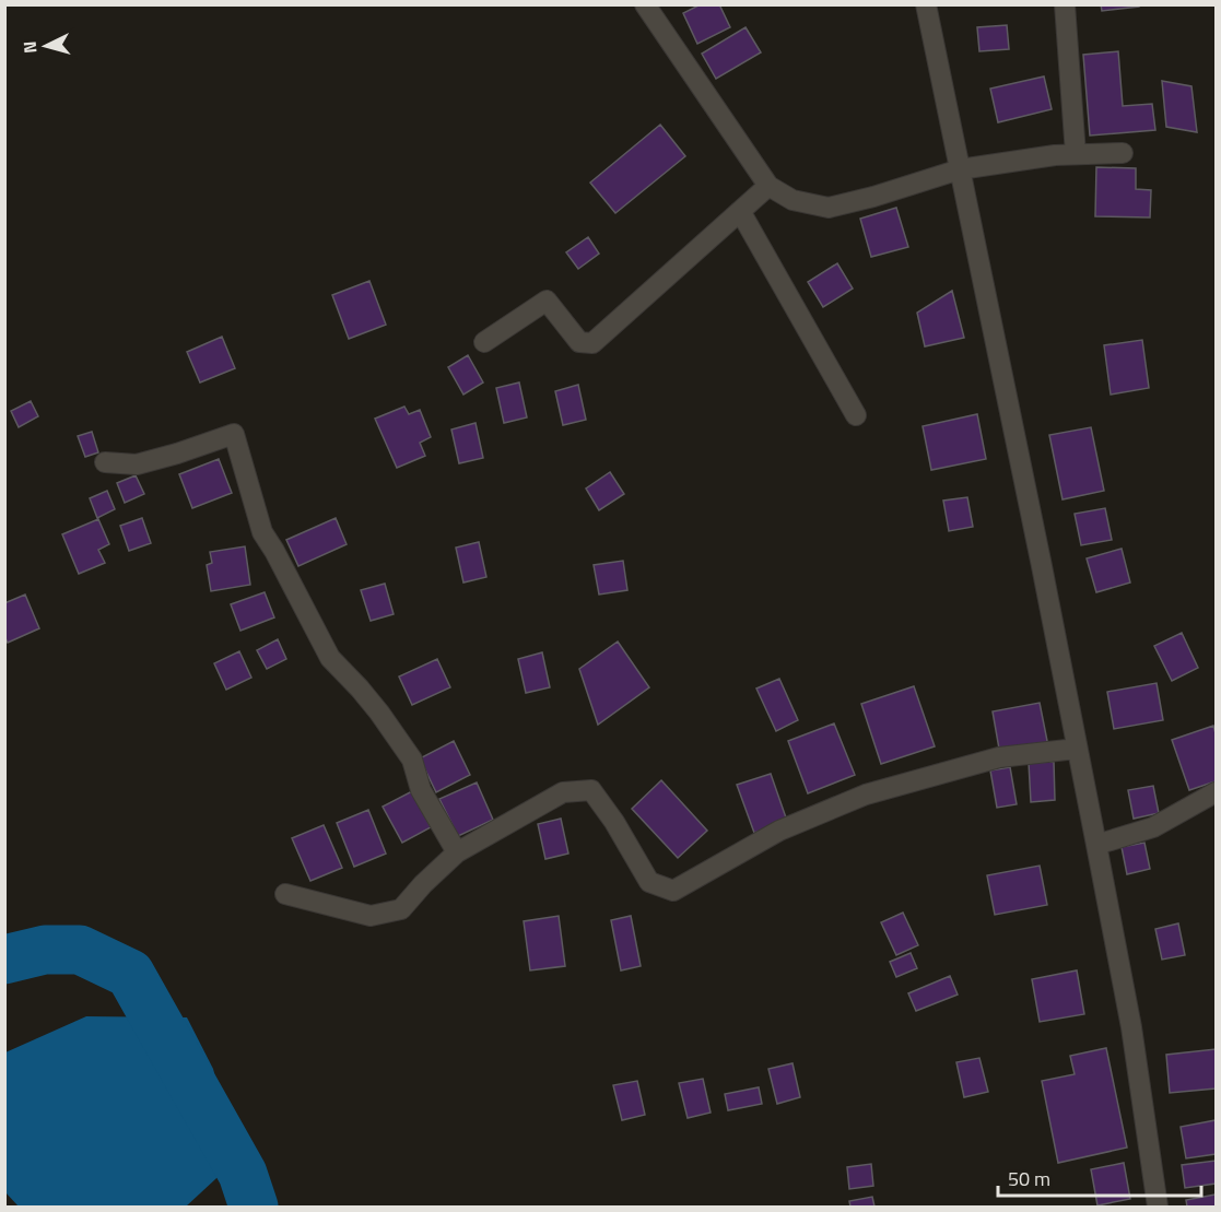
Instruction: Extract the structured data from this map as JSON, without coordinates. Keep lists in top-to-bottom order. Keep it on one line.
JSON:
{"scale_bar":"50 m","north":"left"}
